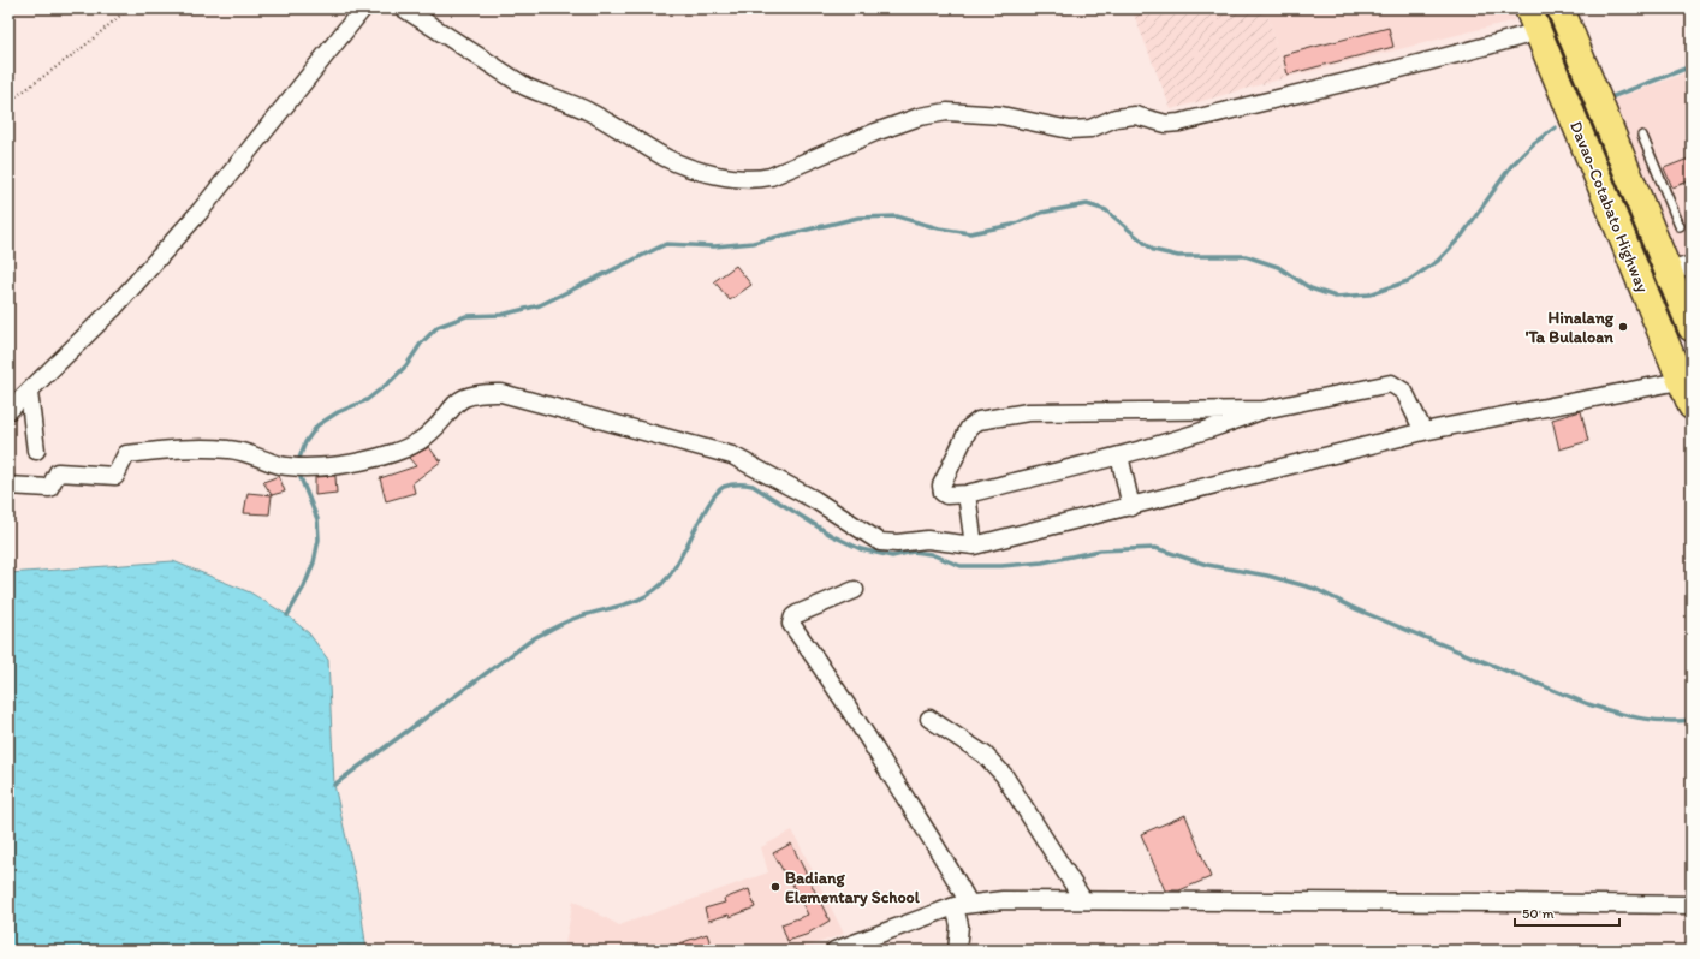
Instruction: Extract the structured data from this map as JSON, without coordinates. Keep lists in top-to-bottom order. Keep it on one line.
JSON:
{"streets":{"highway":["Davao-Cotabato Highway"]},"places":["Hinalang 'Ta Bulaloan","Badiang Elementary School"],"scale_bar":"50 m"}
